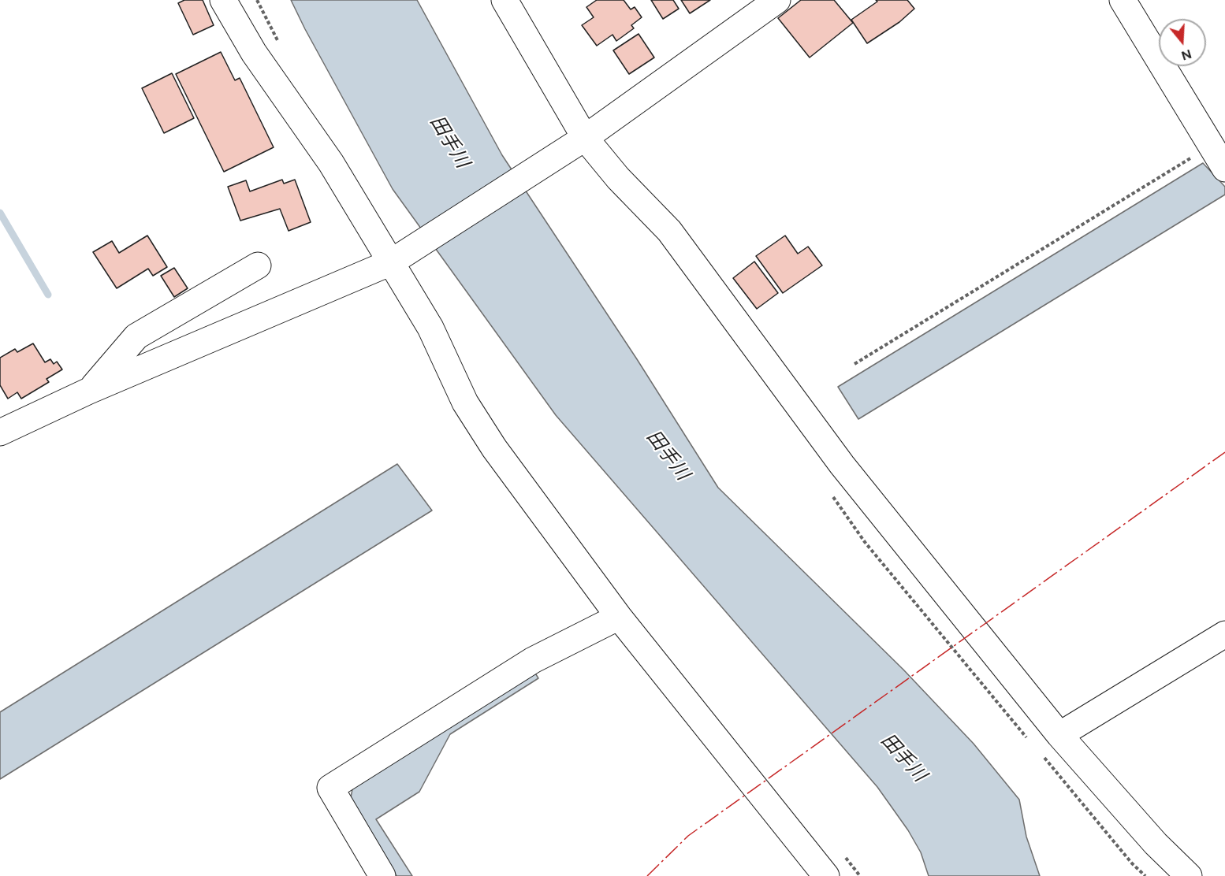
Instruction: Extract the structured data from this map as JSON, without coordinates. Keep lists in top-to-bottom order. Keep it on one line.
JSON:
{"water":["田手川"],"north":"bottom"}
